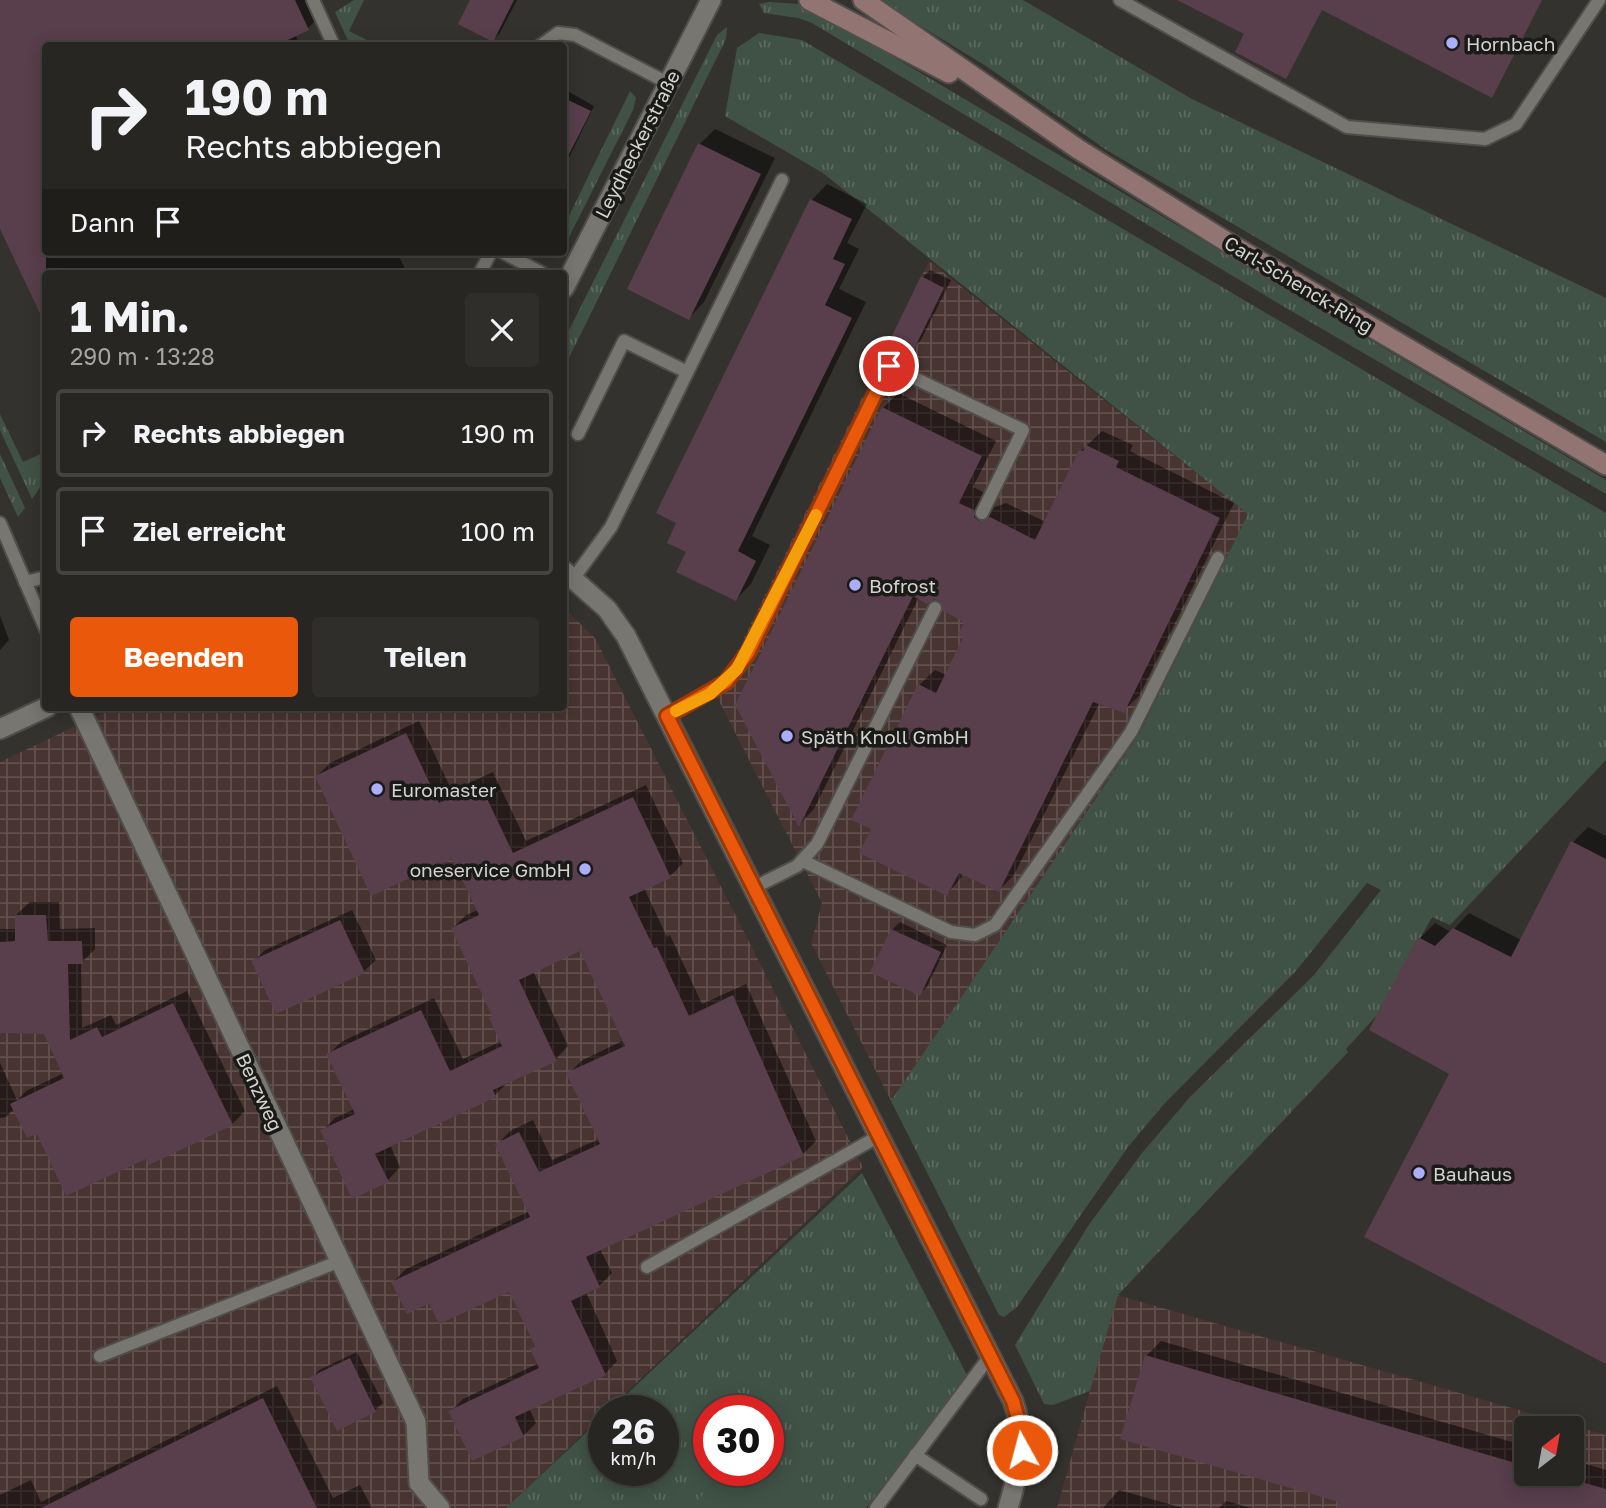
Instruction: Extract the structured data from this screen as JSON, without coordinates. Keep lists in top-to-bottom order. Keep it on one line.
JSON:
{"streets":{"main road":["Carl-Schenck-Ring"],"street":["Leydheckerstraße","Benzweg"]},"places":["Hornbach","Bofrost","Späth Knoll GmbH","Euromaster","oneservice GmbH","Bauhaus"],"north":"top right","page":{"turn":["190 m","Rechts abbiegen"],"then":"Dann","heading":["1 Min.","290 m · 13:28"],"list":[{"name":"Rechts abbiegen","value":"190 m"},{"name":"Ziel erreicht","value":"100 m"}],"buttons":["Beenden","Teilen"],"speed":"26 km/h","limit":"30"}}
